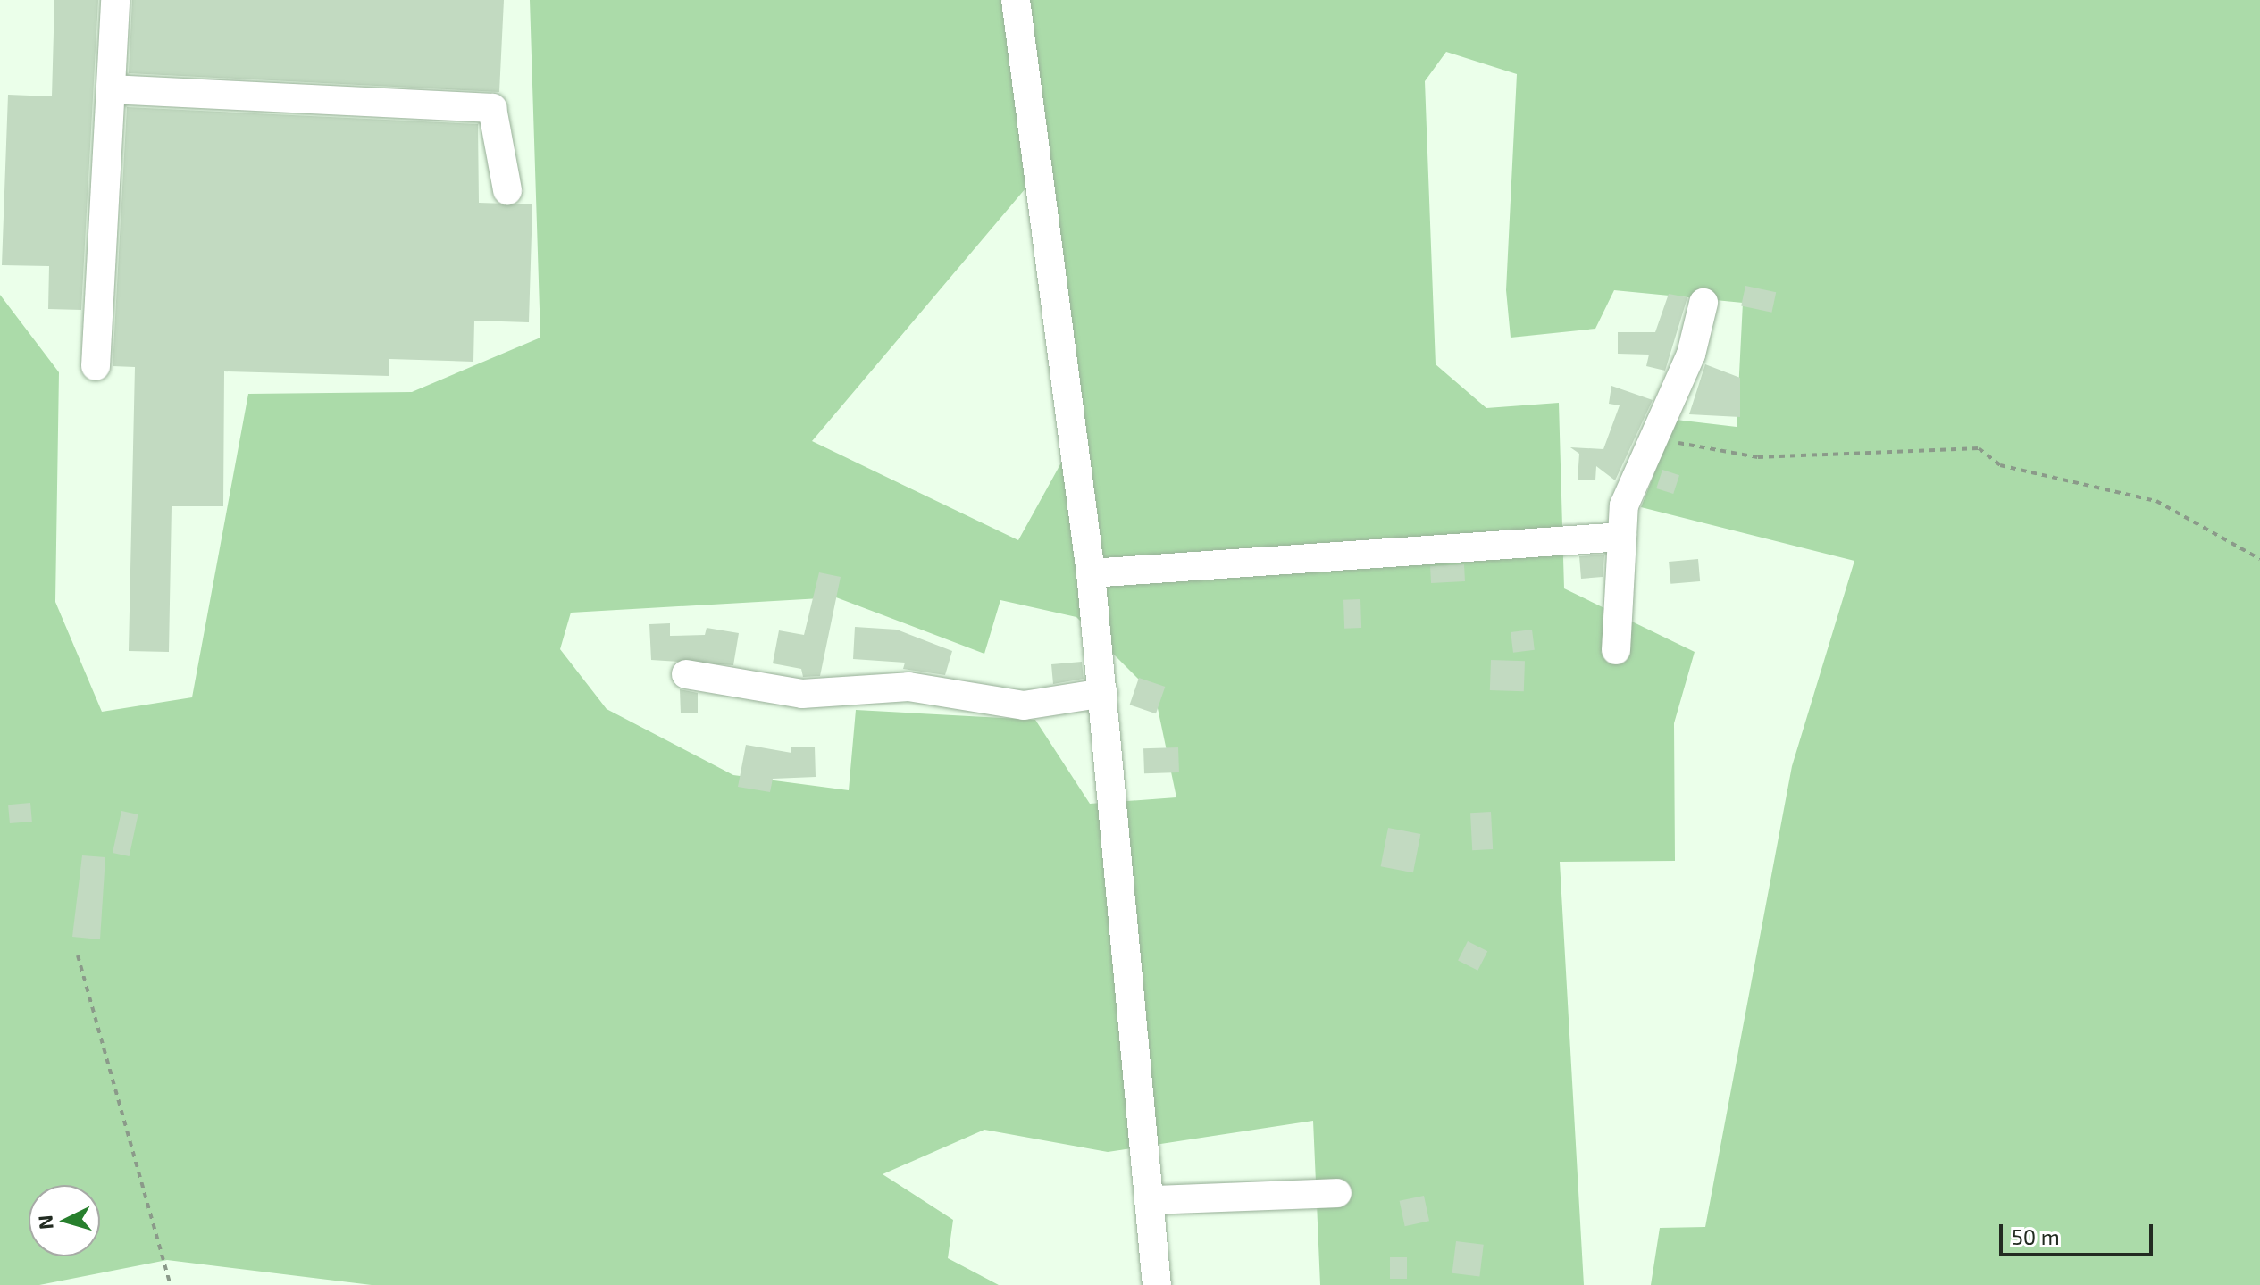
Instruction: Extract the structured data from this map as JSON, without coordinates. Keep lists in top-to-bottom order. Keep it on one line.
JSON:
{"scale_bar":"50 m","north":"left"}
